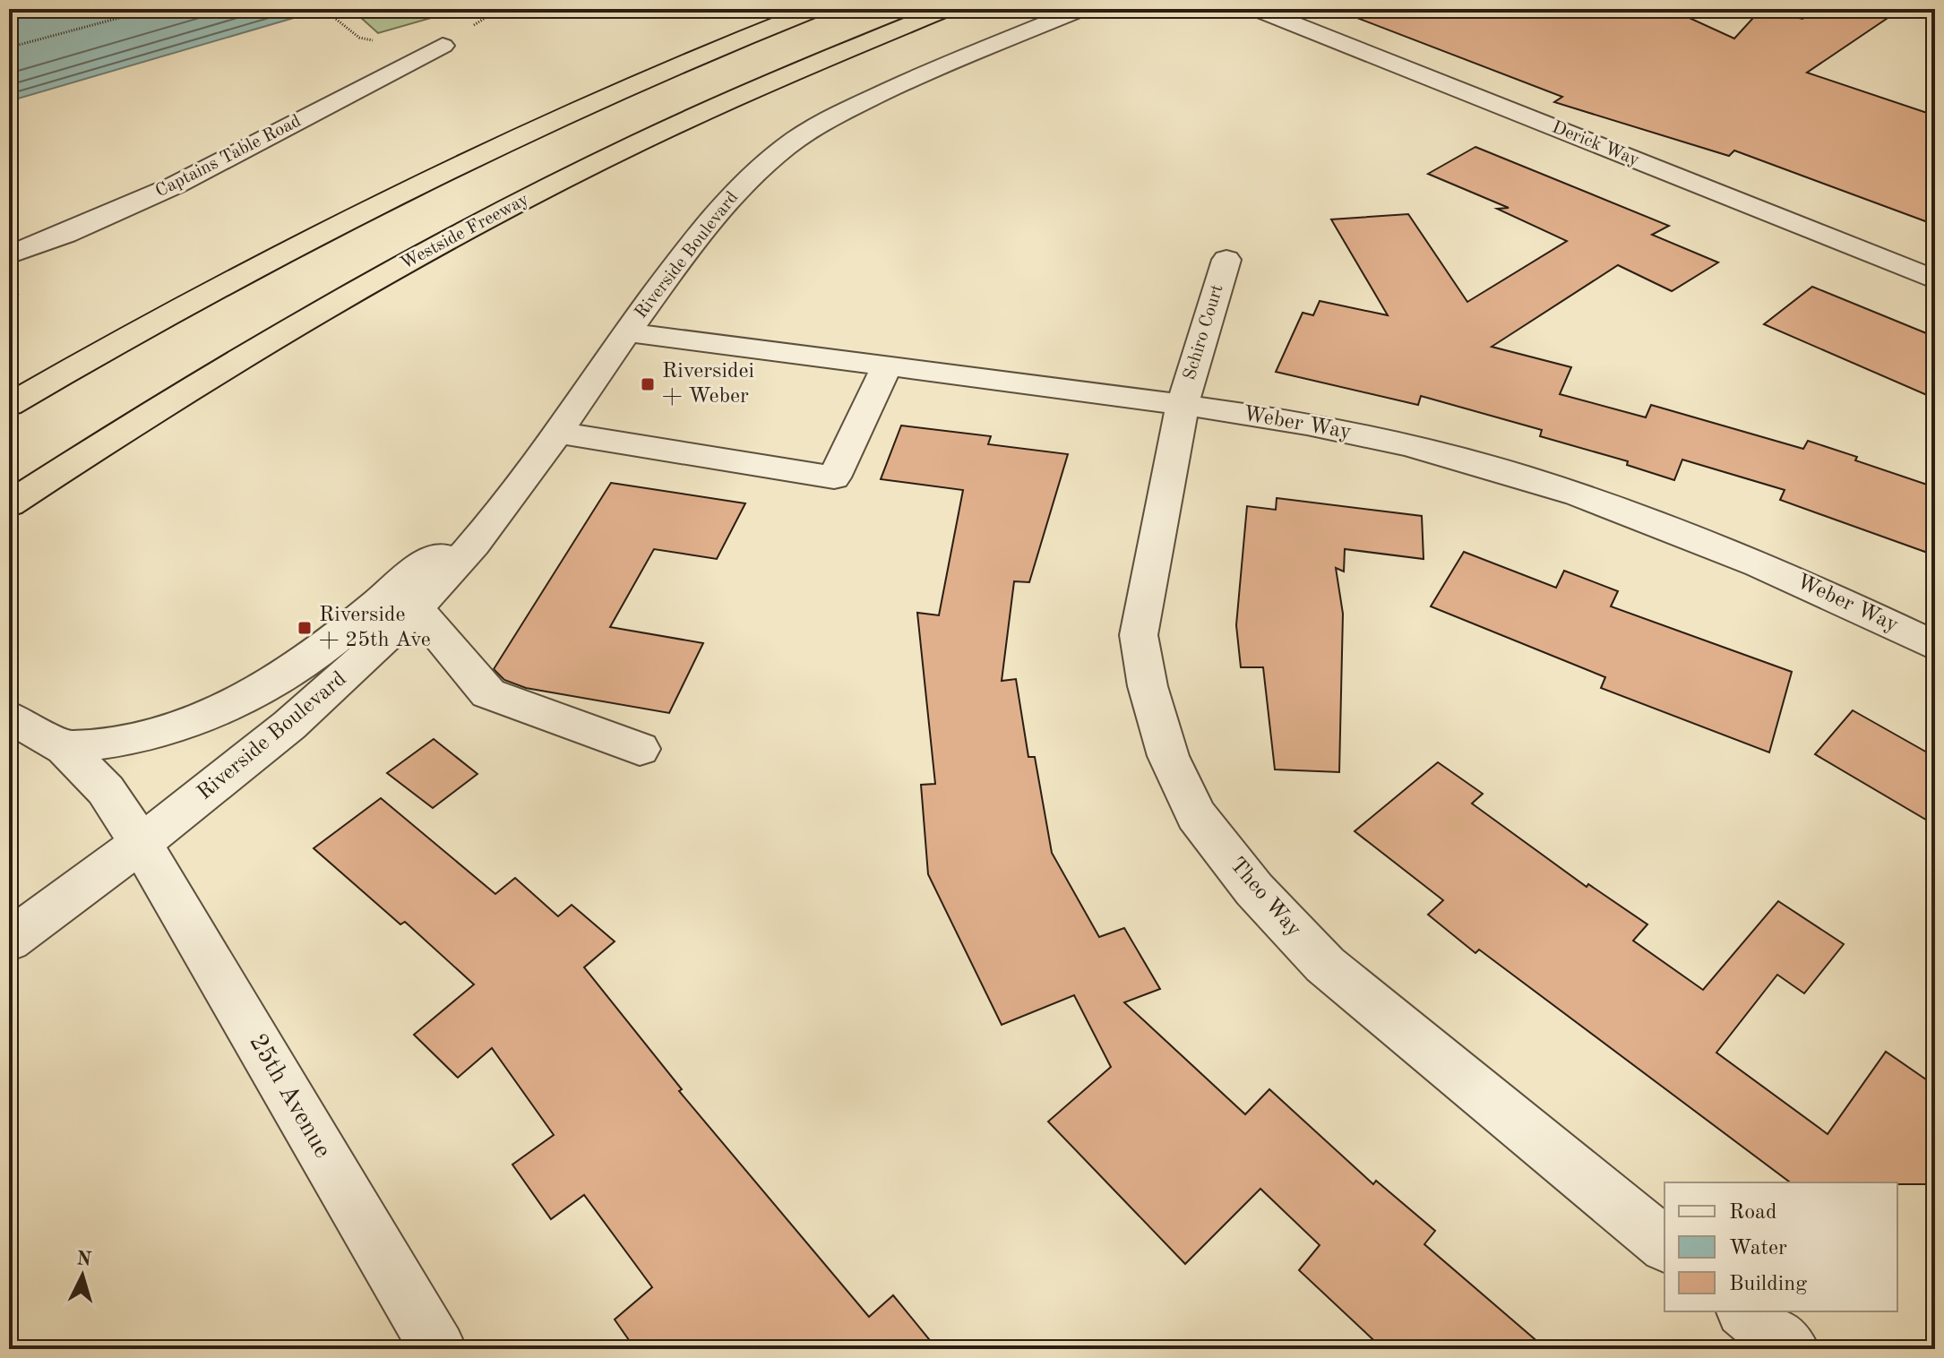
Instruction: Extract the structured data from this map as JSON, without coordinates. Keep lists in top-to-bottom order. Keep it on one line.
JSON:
{"streets":{"highway":["Westside Freeway"],"street":["Derick Way","Captains Table Road","Riverside Boulevard","Schiro Court","Weber Way","Theo Way","25th Avenue"]},"crossings":[["Riverside Boulevard","Weber Way"],["Riverside Boulevard","25th Avenue"],["Schiro Court","Weber Way"],["Schiro Court","Theo Way"],["Weber Way","Theo Way"]],"places":{"transit":["Riversidei + Weber","Riverside + 25th Ave"]},"legend":["Road","Water","Building"],"north":"top"}
